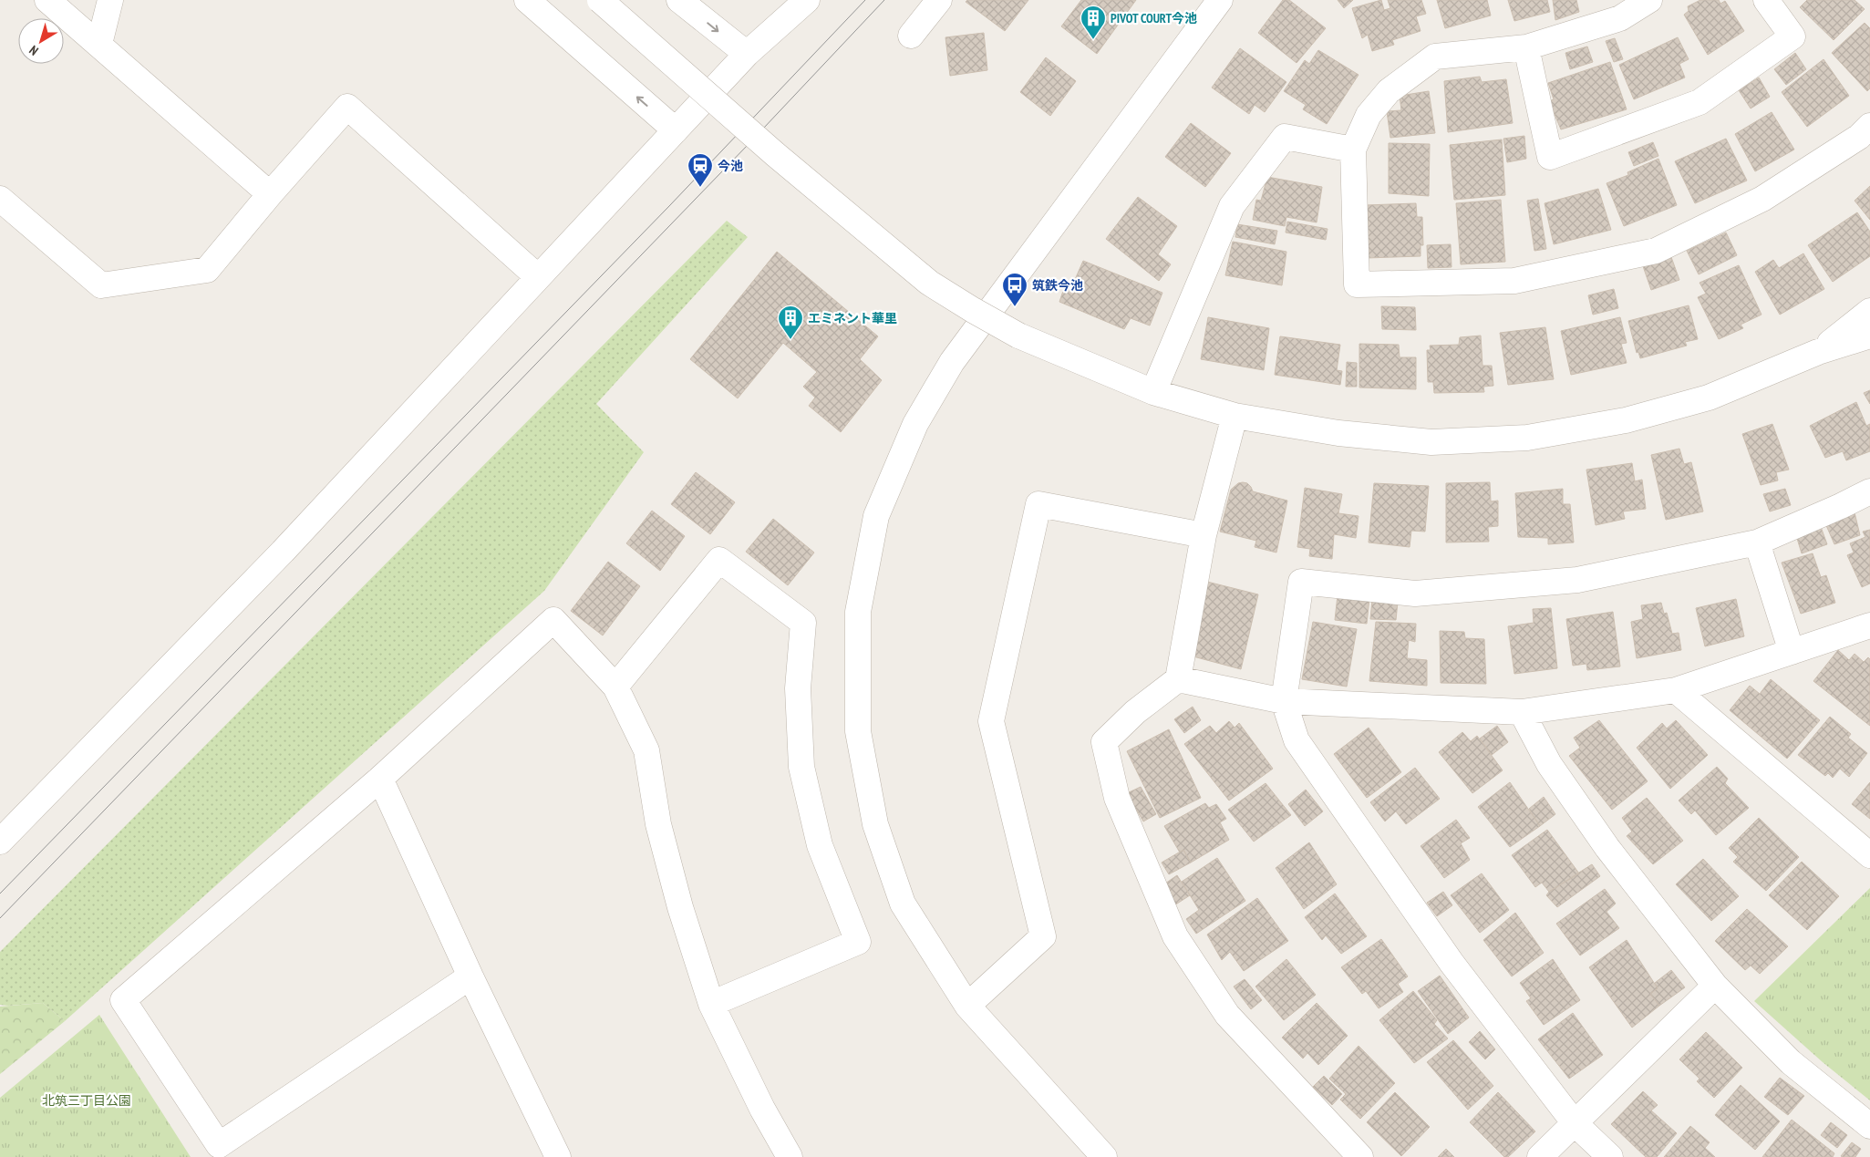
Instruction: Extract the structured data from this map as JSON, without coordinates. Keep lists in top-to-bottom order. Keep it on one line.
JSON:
{"parks":["北筑三丁目公園"],"places":{"building":["PIVOT COURT今池","エミネント華里"],"station":["今池"],"bus stop":["筑鉄今池"]},"north":"bottom left"}
